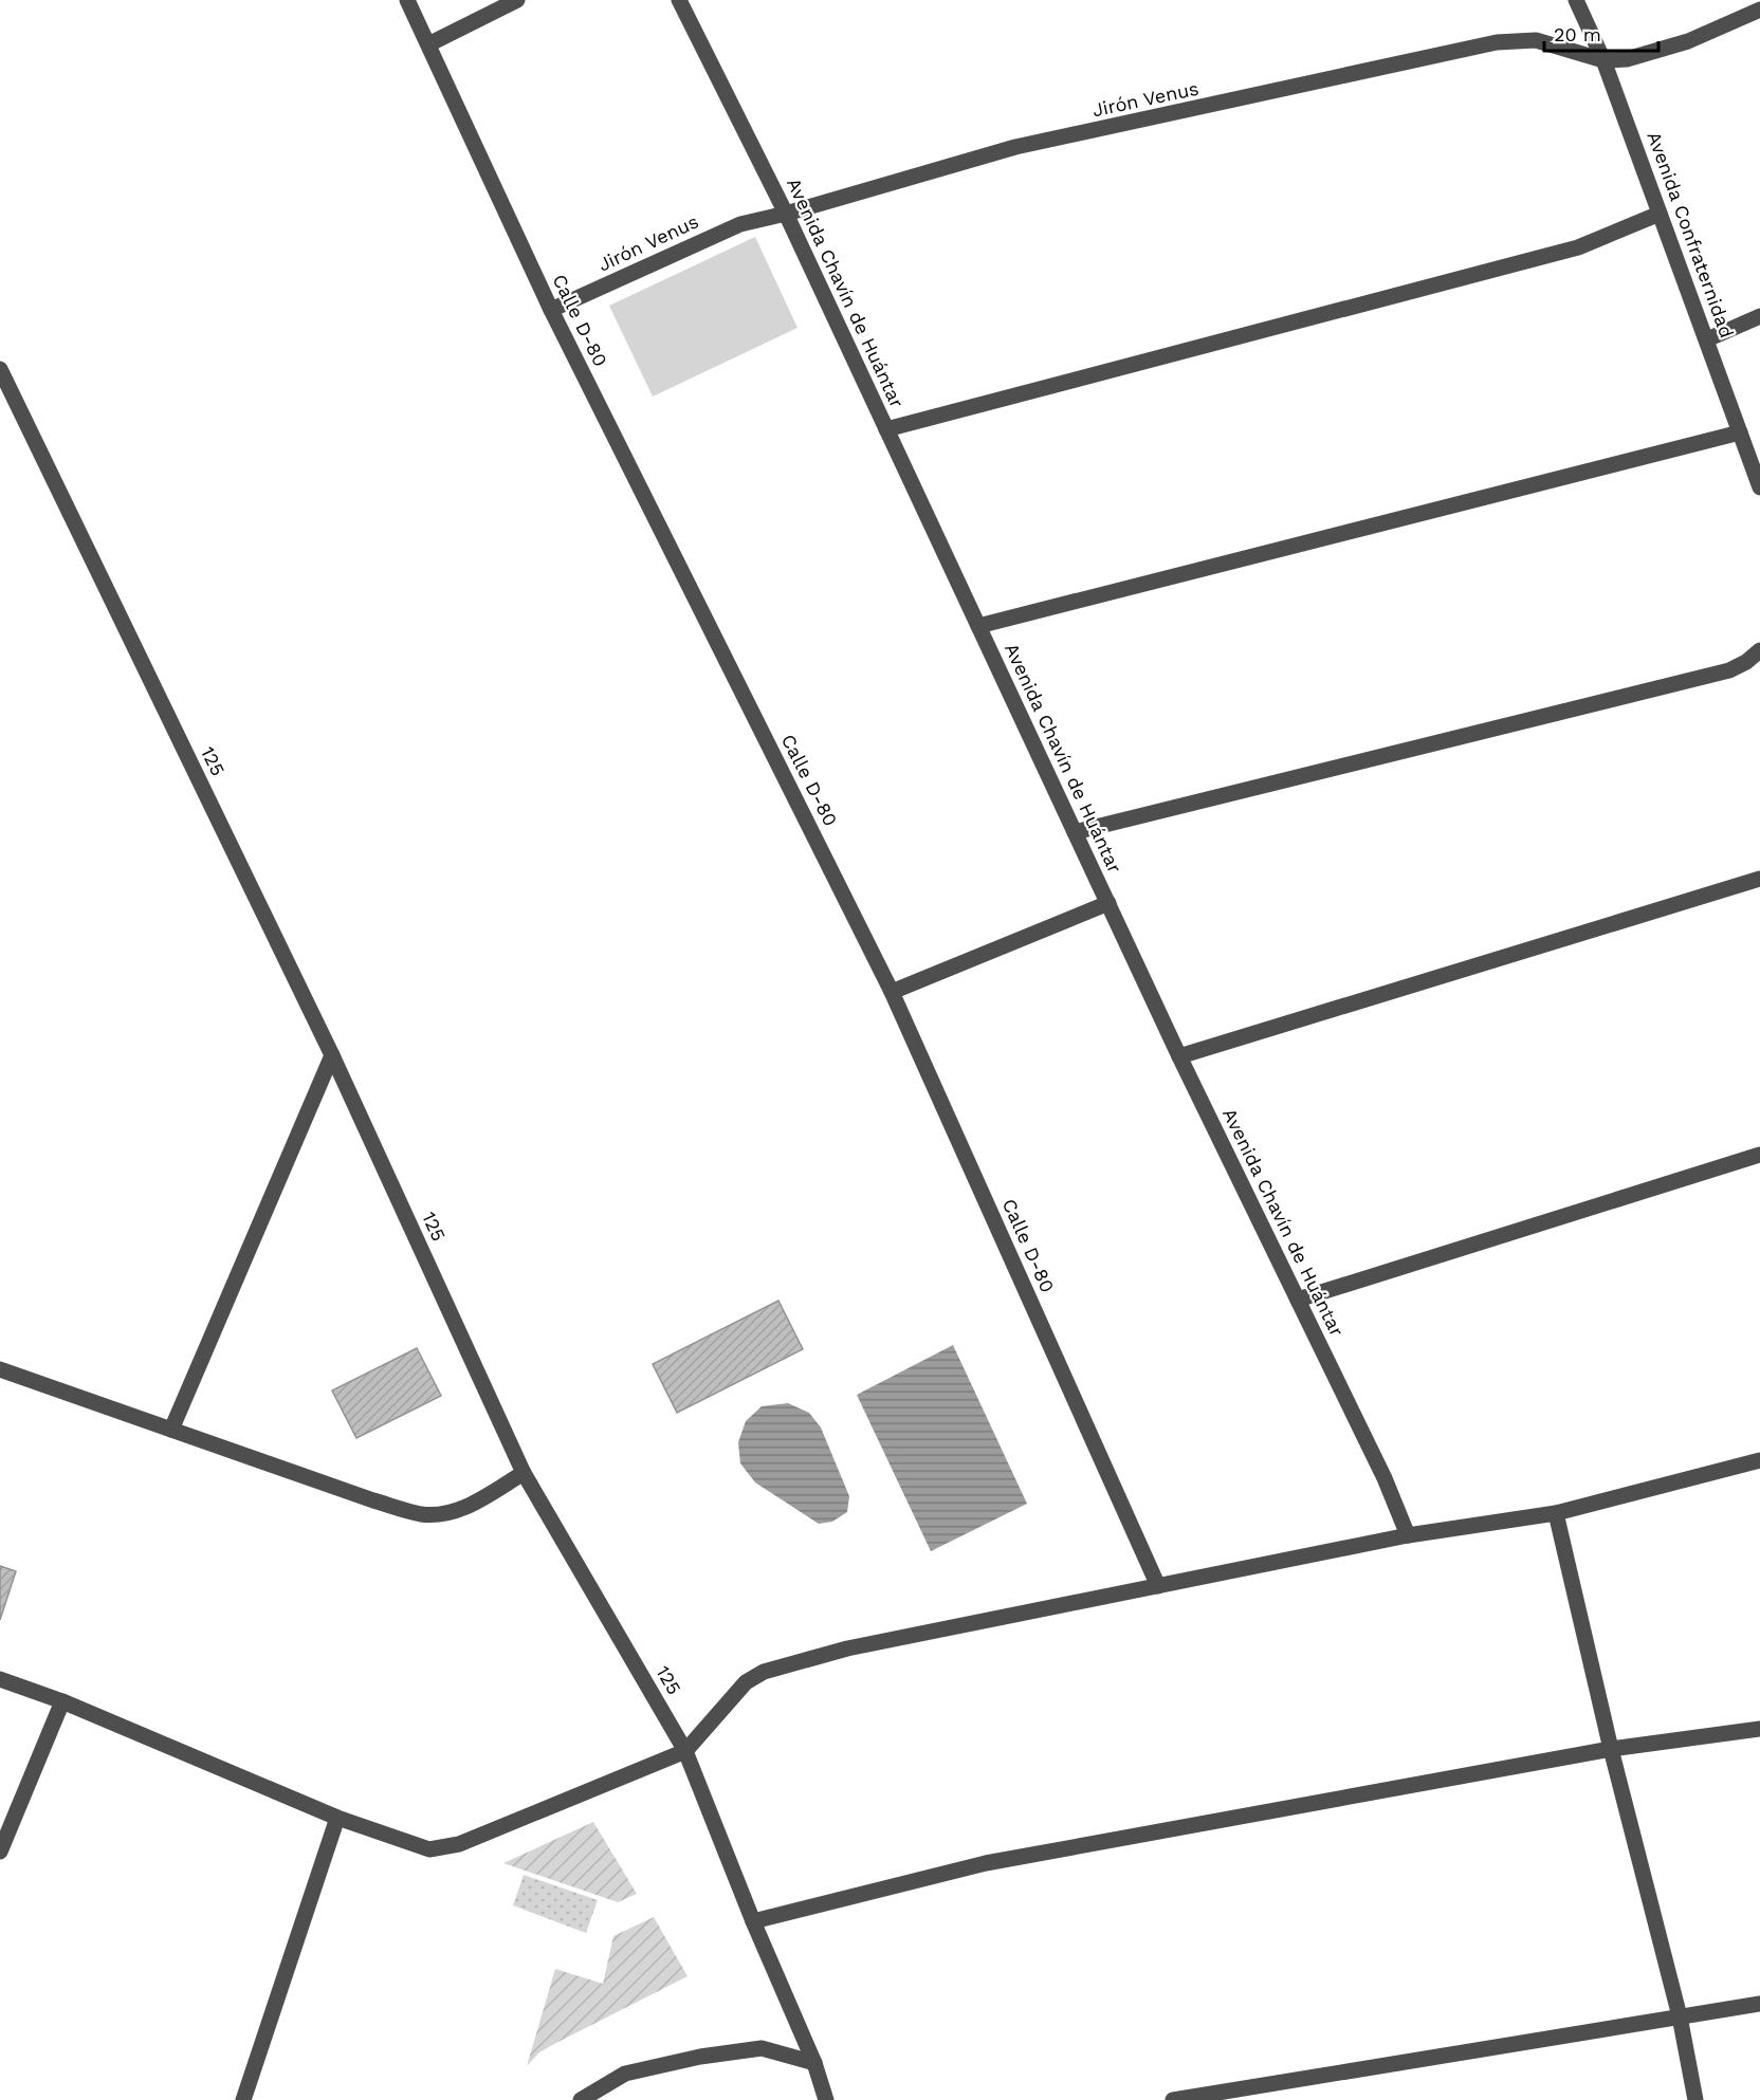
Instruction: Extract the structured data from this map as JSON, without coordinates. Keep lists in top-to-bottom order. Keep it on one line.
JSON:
{"streets":{"street":["Jirón Venus","Avenida Confraternidad","Avenida Chavín de Huántar","Calle D-80","125"]},"crossings":[["Jirón Venus","Avenida Confraternidad"],["Jirón Venus","Avenida Chavín de Huántar"],["Jirón Venus","Calle D-80"]],"scale_bar":"20 m"}
